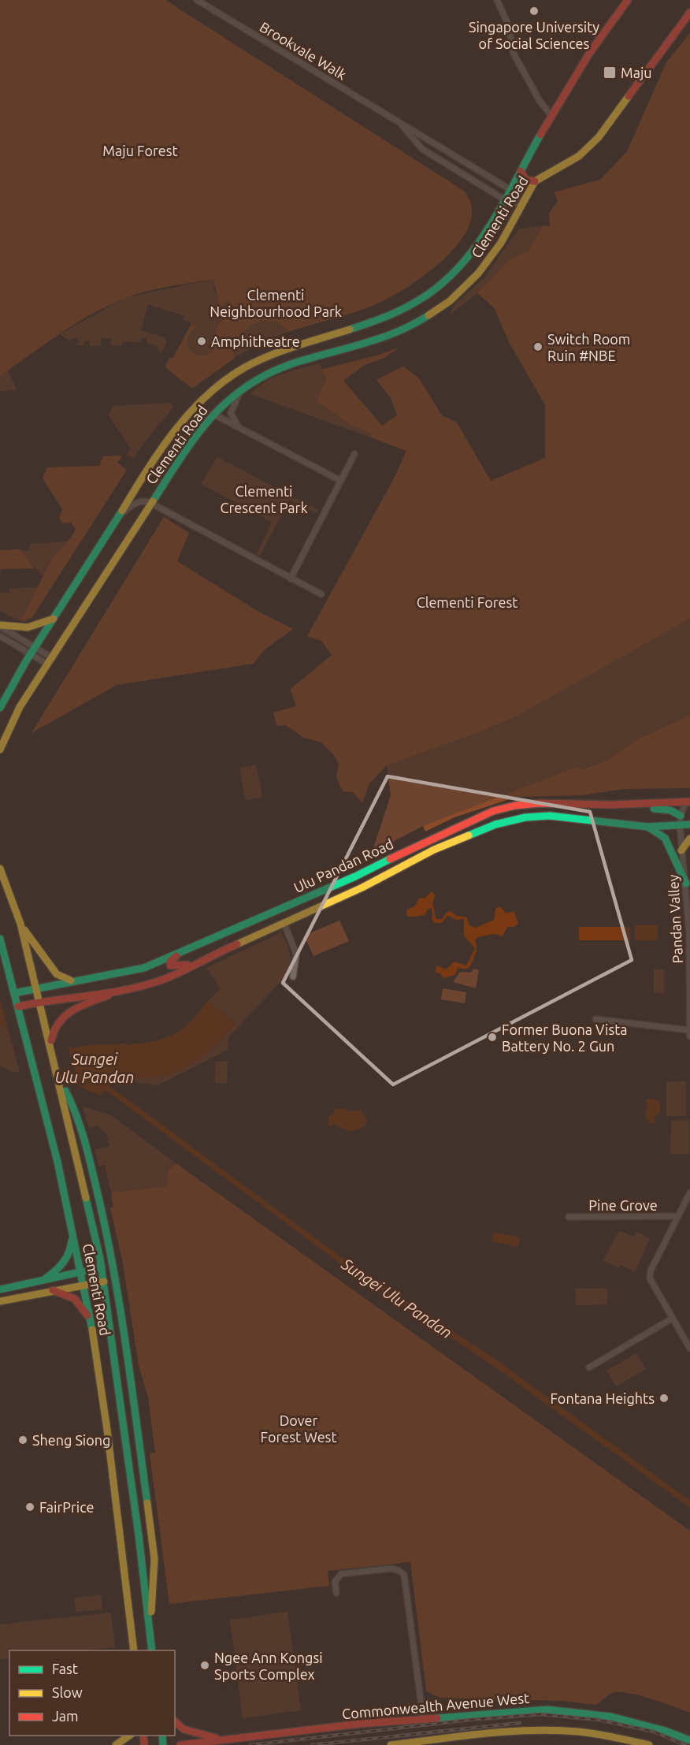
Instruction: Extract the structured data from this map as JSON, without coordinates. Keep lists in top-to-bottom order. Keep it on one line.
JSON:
{"streets":{"main road":["Clementi Road","Ulu Pandan Road","Commonwealth Avenue West"],"street":["Brookvale Walk","Pandan Valley","Pine Grove"]},"crossings":[["Brookvale Walk","Clementi Road"],["Clementi Road","Ulu Pandan Road"],["Ulu Pandan Road","Pandan Valley"]],"water":["Sungei Ulu Pandan"],"parks":["Maju Forest","Clementi Neighbourhood Park","Clementi Crescent Park","Clementi Forest","Dover Forest West"],"places":{"other":["Singapore University of Social Sciences","Amphitheatre","Switch Room Ruin #NBE","Former Buona Vista Battery No. 2 Gun","Fontana Heights","Sheng Siong","FairPrice","Ngee Ann Kongsi Sports Complex"],"transit":["Maju"]},"legend":["Fast","Slow","Jam"]}
